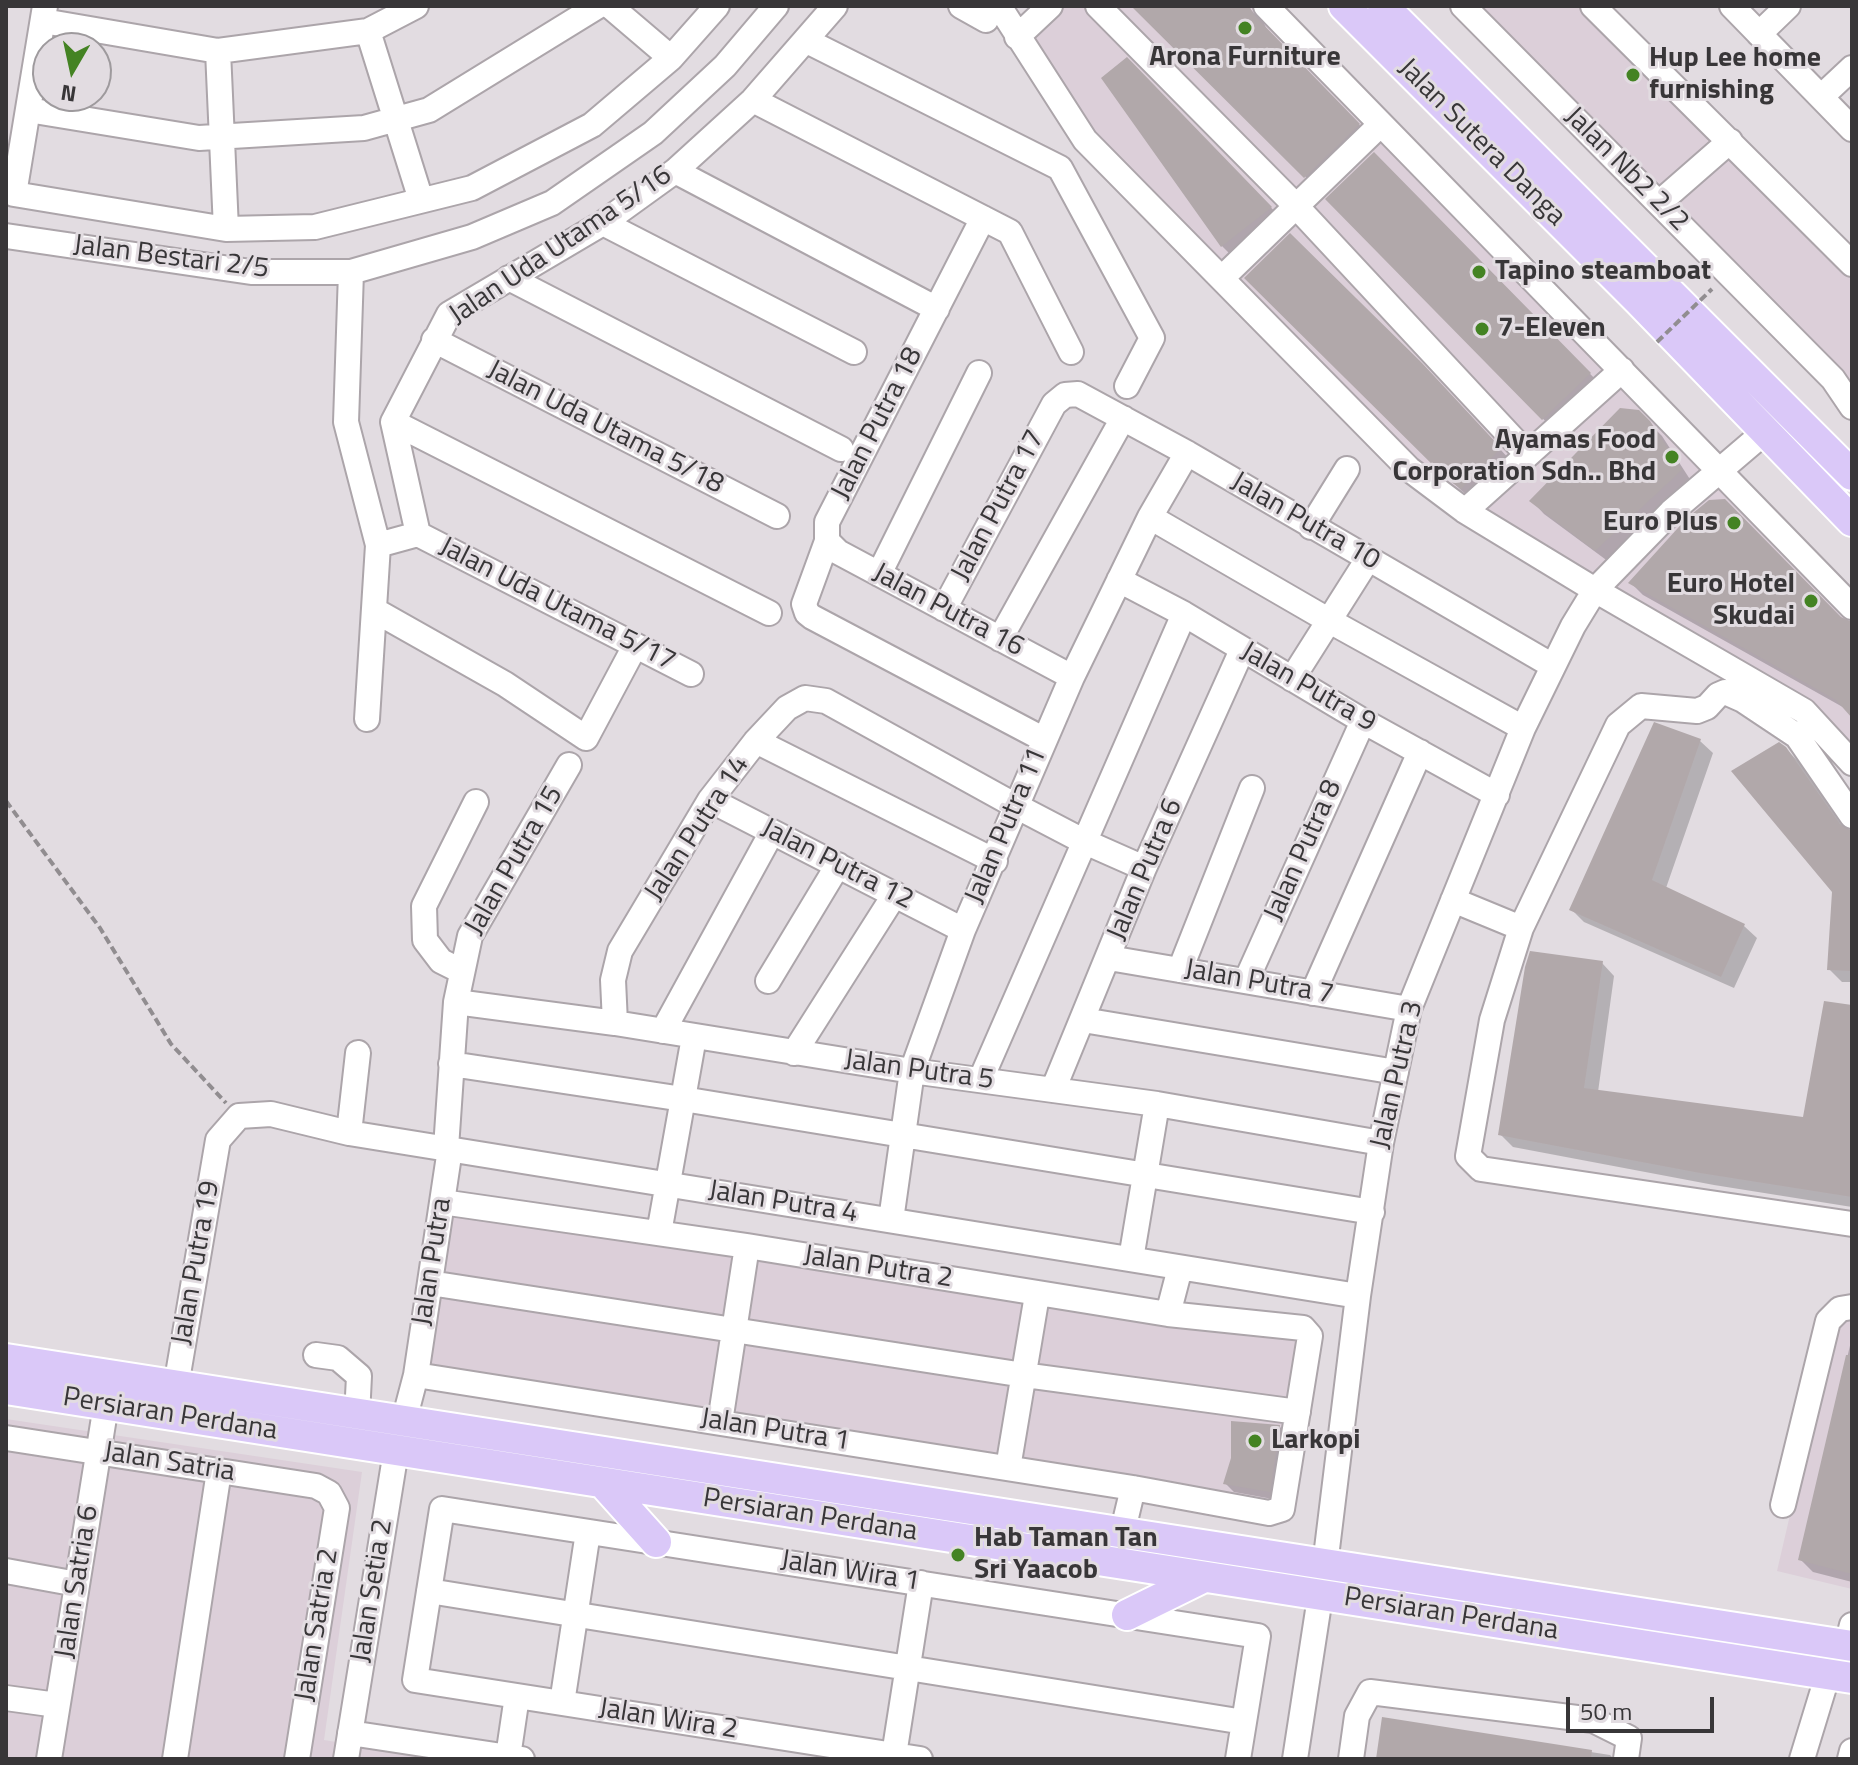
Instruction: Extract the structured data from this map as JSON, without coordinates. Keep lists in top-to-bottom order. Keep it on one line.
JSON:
{"streets":{"main road":["Jalan Sutera Danga","Persiaran Perdana"],"street":["Jalan Nb2 2/2","Jalan Uda Utama 5/16","Jalan Bestari 2/5","Jalan Putra 18","Jalan Uda Utama 5/18","Jalan Putra 17","Jalan Putra 10","Jalan Uda Utama 5/17","Jalan Putra 16","Jalan Putra 9","Jalan Putra 11","Jalan Putra 14","Jalan Putra 8","Jalan Putra 15","Jalan Putra 12","Jalan Putra 6","Jalan Putra 7","Jalan Putra 5","Jalan Putra 3","Jalan Putra 4","Jalan Putra","Jalan Putra 19","Jalan Putra 2","Jalan Putra 1","Jalan Satria","Jalan Wira 1","Jalan Satria 6","Jalan Setia 2","Jalan Satria 2","Jalan Wira 2"]},"crossings":[["Jalan Sutera Danga","Jalan Putra 3"],["Jalan Uda Utama 5/16","Jalan Uda Utama 5/18"],["Jalan Putra 18","Jalan Putra 16"],["Jalan Putra 18","Jalan Putra 11"],["Jalan Putra 17","Jalan Putra 10"],["Jalan Putra 17","Jalan Putra 16"],["Jalan Putra 10","Jalan Putra 11"],["Jalan Putra 10","Jalan Putra 3"],["Jalan Putra 16","Jalan Putra 11"],["Jalan Putra 9","Jalan Putra 11"],["Jalan Putra 9","Jalan Putra 8"],["Jalan Putra 9","Jalan Putra 6"],["Jalan Putra 9","Jalan Putra 3"],["Jalan Putra 11","Jalan Putra 14"],["Jalan Putra 11","Jalan Putra 12"],["Jalan Putra 11","Jalan Putra 5"],["Jalan Putra 11","Jalan Putra 4"],["Jalan Putra 14","Jalan Putra 12"],["Jalan Putra 14","Jalan Putra 6"],["Jalan Putra 14","Jalan Putra 5"],["Jalan Putra 8","Jalan Putra 7"],["Jalan Putra 15","Jalan Putra 5"],["Jalan Putra 15","Jalan Putra 4"],["Jalan Putra 15","Jalan Putra"],["Jalan Putra 6","Jalan Putra 7"],["Jalan Putra 6","Jalan Putra 5"],["Jalan Putra 7","Jalan Putra 3"],["Jalan Putra 5","Jalan Putra 3"],["Jalan Putra 3","Jalan Putra 4"],["Jalan Putra 3","Persiaran Perdana"],["Jalan Putra 4","Jalan Putra"],["Jalan Putra 4","Jalan Putra 19"],["Jalan Putra","Jalan Putra 2"],["Jalan Putra","Persiaran Perdana"],["Jalan Putra","Jalan Putra 1"],["Jalan Putra","Jalan Setia 2"],["Jalan Putra 19","Persiaran Perdana"],["Persiaran Perdana","Jalan Satria 6"],["Persiaran Perdana","Jalan Setia 2"],["Jalan Satria","Jalan Satria 6"],["Jalan Satria","Jalan Satria 2"],["Jalan Wira 1","Jalan Wira 2"]],"places":["Arona Furniture","Hup Lee home furnishing","Tapino steamboat","7-Eleven","Ayamas Food Corporation Sdn.. Bhd","Euro Plus","Euro Hotel Skudai","Larkopi","Hab Taman Tan Sri Yaacob"],"scale_bar":"50 m","north":"bottom"}
